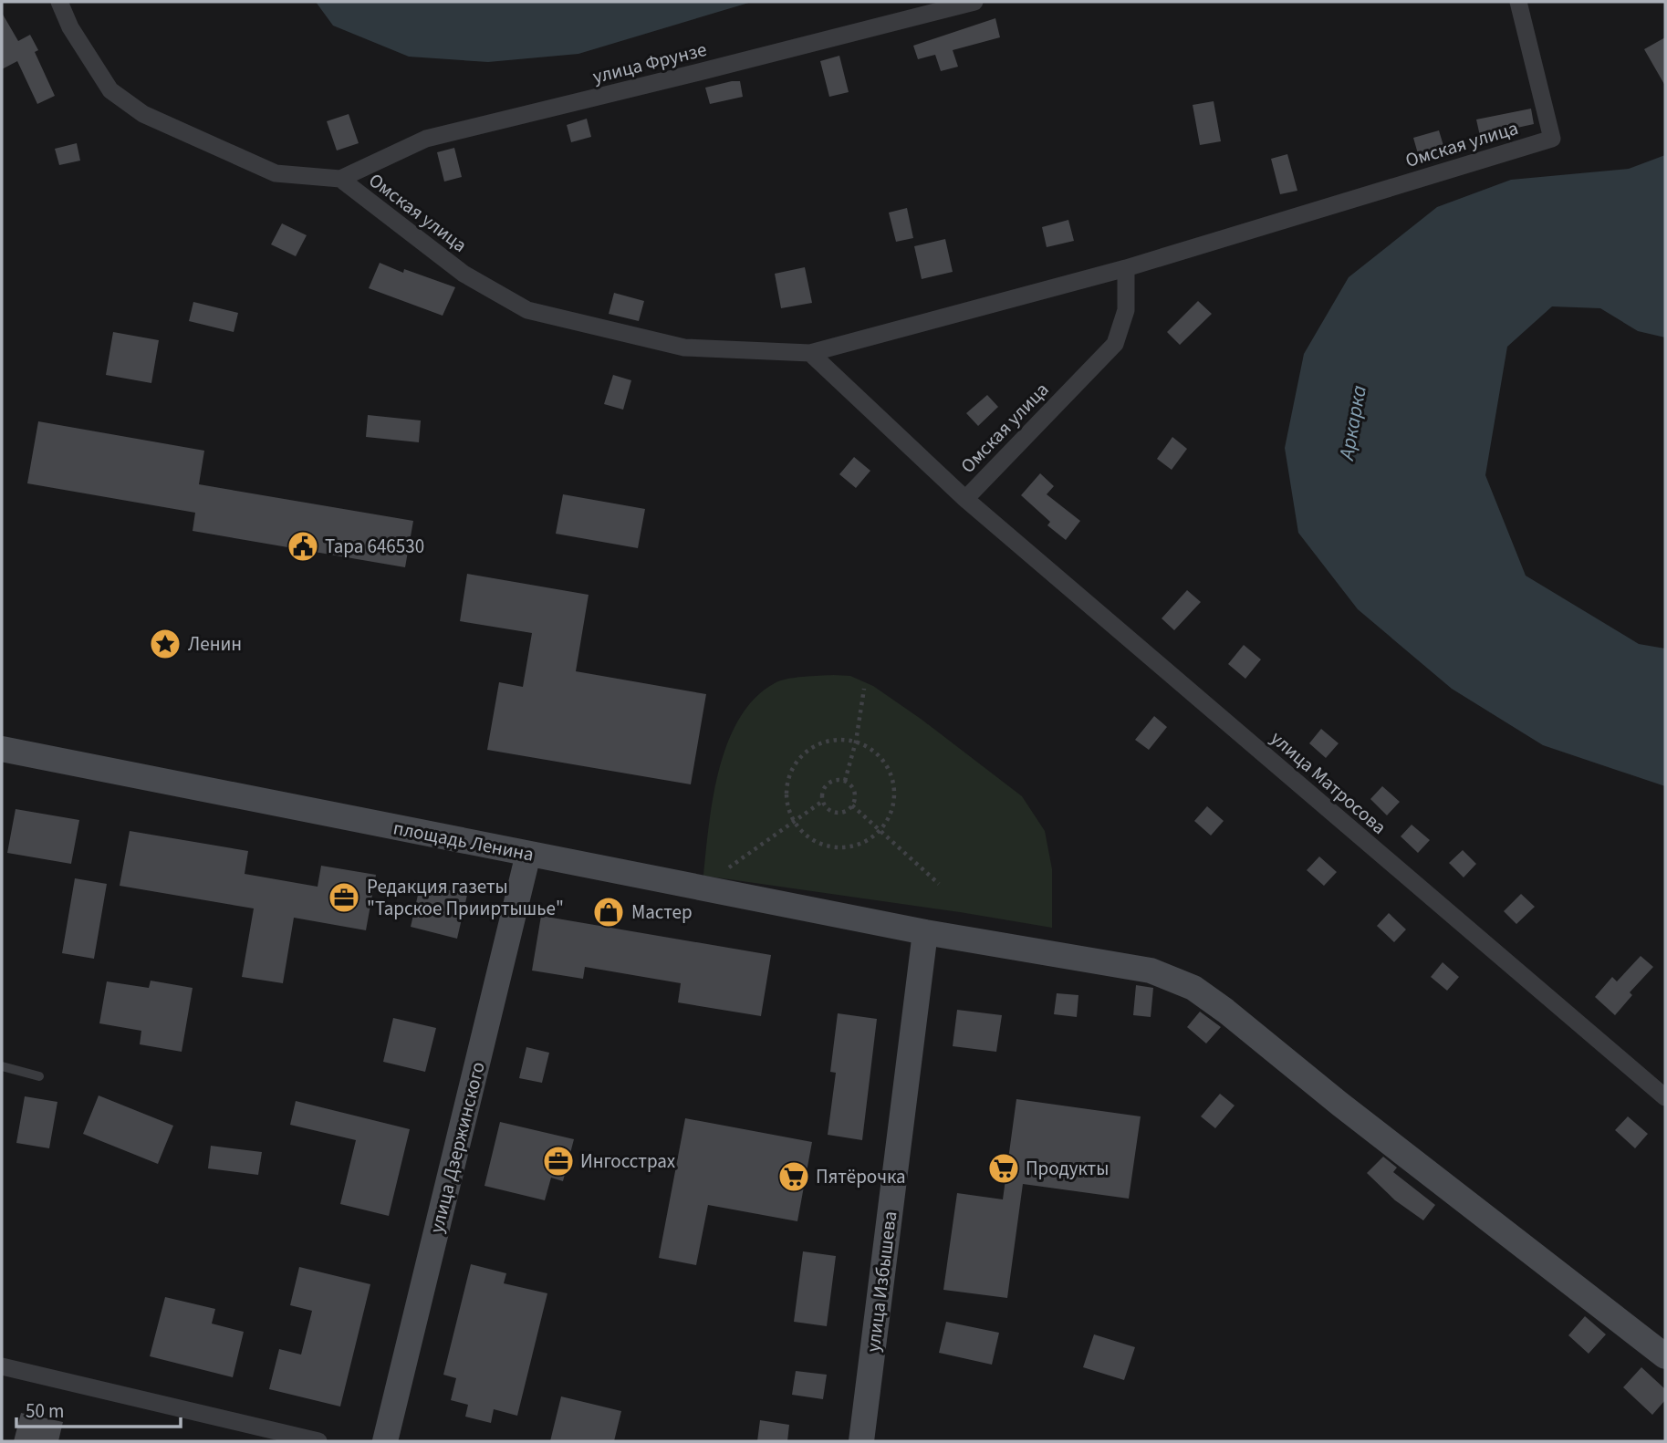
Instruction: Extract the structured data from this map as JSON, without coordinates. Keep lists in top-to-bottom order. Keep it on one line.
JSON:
{"streets":{"street":["улица Фрунзе","Омская улица","улица Матросова","площадь Ленина","улица Дзержинского","улица Избышева"]},"crossings":[["улица Фрунзе","Омская улица"],["Омская улица","улица Матросова"],["площадь Ленина","улица Дзержинского"],["площадь Ленина","улица Избышева"]],"water":["Аркарка"],"places":{"public building":["Тара 646530"],"place":["Ленин"],"office":["Редакция газеты \"Тарское Прииртышье\"","Ингосстрах"],"shop":["Мастер"],"supermarket":["Продукты","Пятёрочка"]},"scale_bar":"50 m"}
